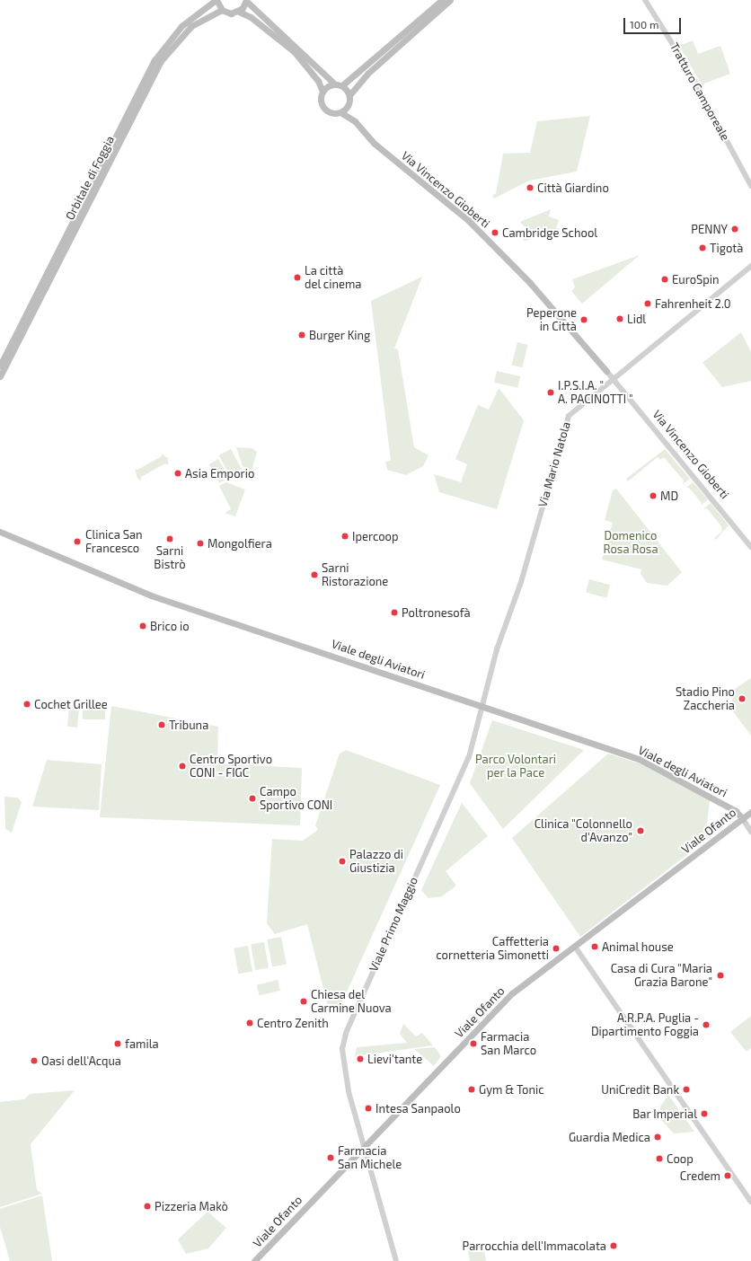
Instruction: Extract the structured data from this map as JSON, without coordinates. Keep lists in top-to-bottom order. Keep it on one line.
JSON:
{"streets":{"main road":["Orbitale di Foggia","Via Vincenzo Gioberti","Viale degli Aviatori","Viale Ofanto"],"street":["Tratturo Camporeale","Via Mario Natola","Viale Primo Maggio"]},"crossings":[["Via Vincenzo Gioberti","Via Mario Natola"],["Via Mario Natola","Viale degli Aviatori"],["Via Mario Natola","Viale Primo Maggio"],["Viale degli Aviatori","Viale Ofanto"],["Viale degli Aviatori","Viale Primo Maggio"],["Viale Ofanto","Viale Primo Maggio"]],"parks":["Domenico Rosa Rosa","Parco Volontari per la Pace"],"places":["Città Giardino","PENNY","Cambridge School","Tigotà","La città del cinema","EuroSpin","Fahrenheit 2.0","Lidl","Peperone in Città","Burger King","I.P.S.I.A. \" A. PACINOTTI \"","Asia Emporio","MD","Ipercoop","Sarni Bistrò","Clinica San Francesco","Mongolfiera","Sarni Ristorazione","Poltronesofà","Brico io","Stadio Pino Zaccheria","Cochet Grillee","Tribuna","Centro Sportivo CONI - FIGC","Campo Sportivo CONI","Clinica \"Colonnello d'Avanzo\"","Palazzo di Giustizia","Animal house","Caffetteria cornetteria Simonetti","Casa di Cura \"Maria Grazia Barone\"","Chiesa del Carmine Nuova","Centro Zenith","A.R.P.A. Puglia - Dipartimento Foggia","famila","Farmacia San Marco","Lievi'tante","Oasi dell'Acqua","Gym & Tonic","UniCredit Bank","Intesa Sanpaolo","Bar Imperial","Guardia Medica","Farmacia San Michele","Coop","Credem","Pizzeria Makò","Parrocchia dell'Immacolata"],"scale_bar":"100 m"}
